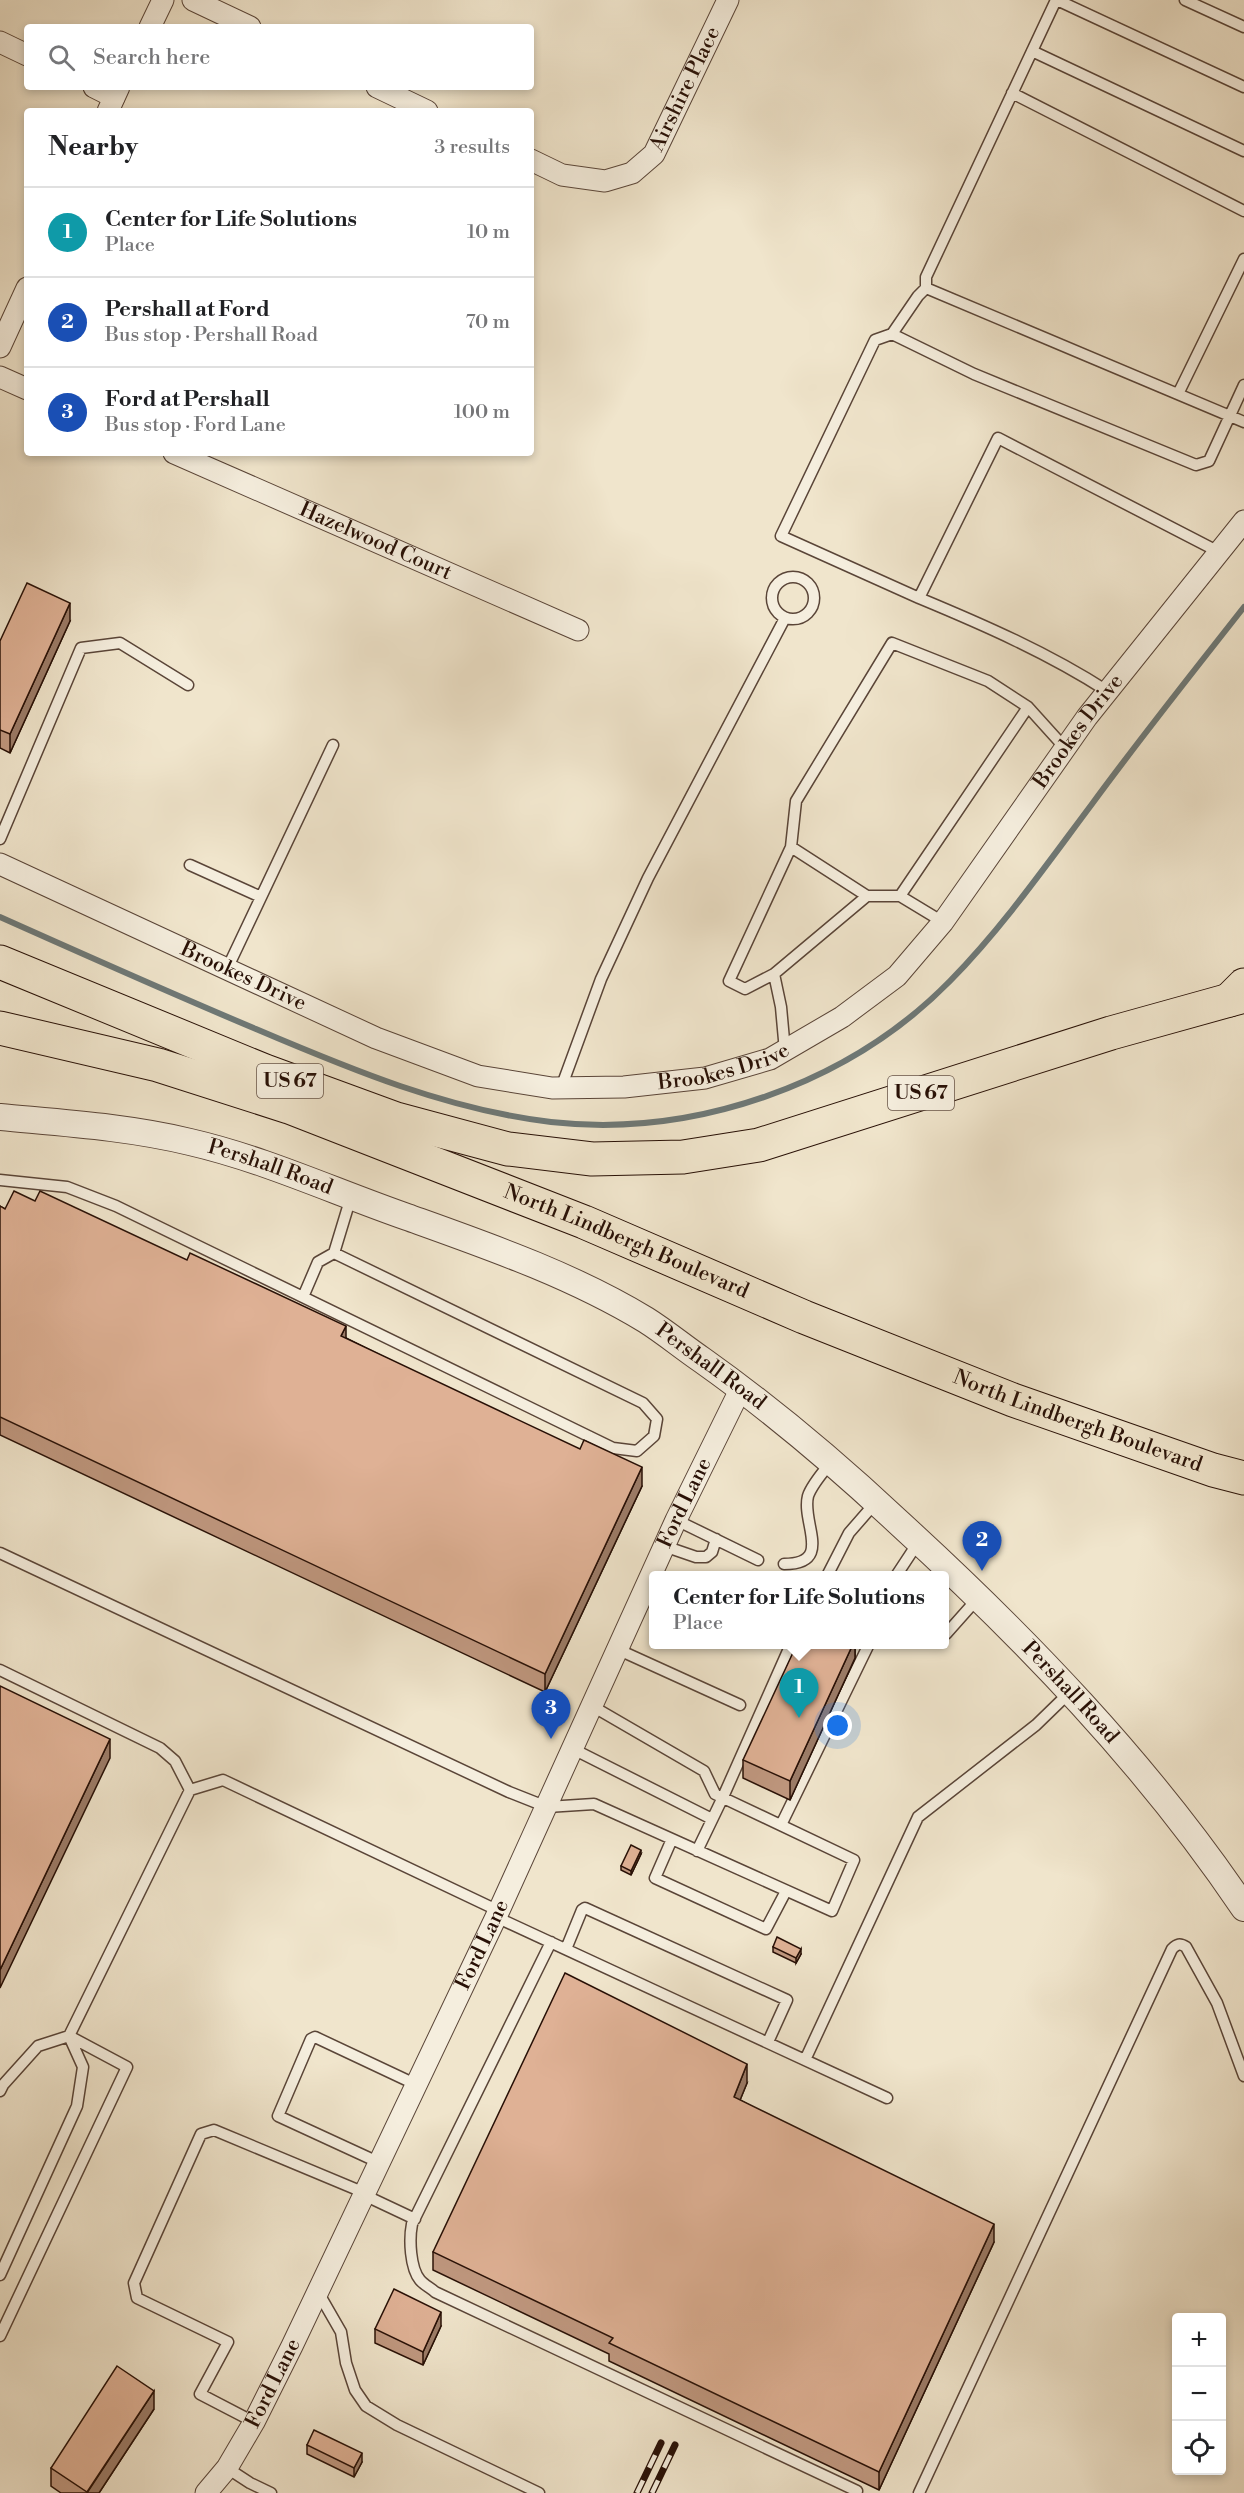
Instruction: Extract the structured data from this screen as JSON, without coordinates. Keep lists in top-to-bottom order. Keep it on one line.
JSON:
{"streets":{"highway":["US 67","North Lindbergh Boulevard"],"street":["Airshire Place","Hazelwood Court","Brookes Drive","Pershall Road","Ford Lane"]},"crossings":[["Pershall Road","Ford Lane"]],"page":{"search":"Search here","heading":["Nearby","3 results"],"list":[{"mark":"1","name":"Center for Life Solutions","note":"Place","value":"10 m"},{"mark":"2","name":"Pershall at Ford","note":"Bus stop · Pershall Road","value":"70 m"},{"mark":"3","name":"Ford at Pershall","note":"Bus stop · Ford Lane","value":"100 m"}],"pins":["2","1","3"],"popup":["Center for Life Solutions","Place"],"map_buttons":["+","−"]}}
